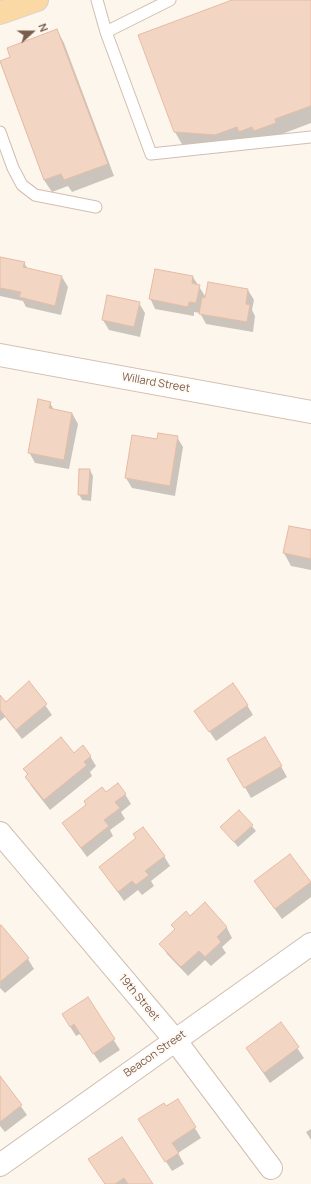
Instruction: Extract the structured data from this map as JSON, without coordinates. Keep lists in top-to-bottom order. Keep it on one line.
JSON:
{"streets":{"street":["Willard Street","19th Street","Beacon Street"]},"crossings":[["19th Street","Beacon Street"]],"north":"right"}
